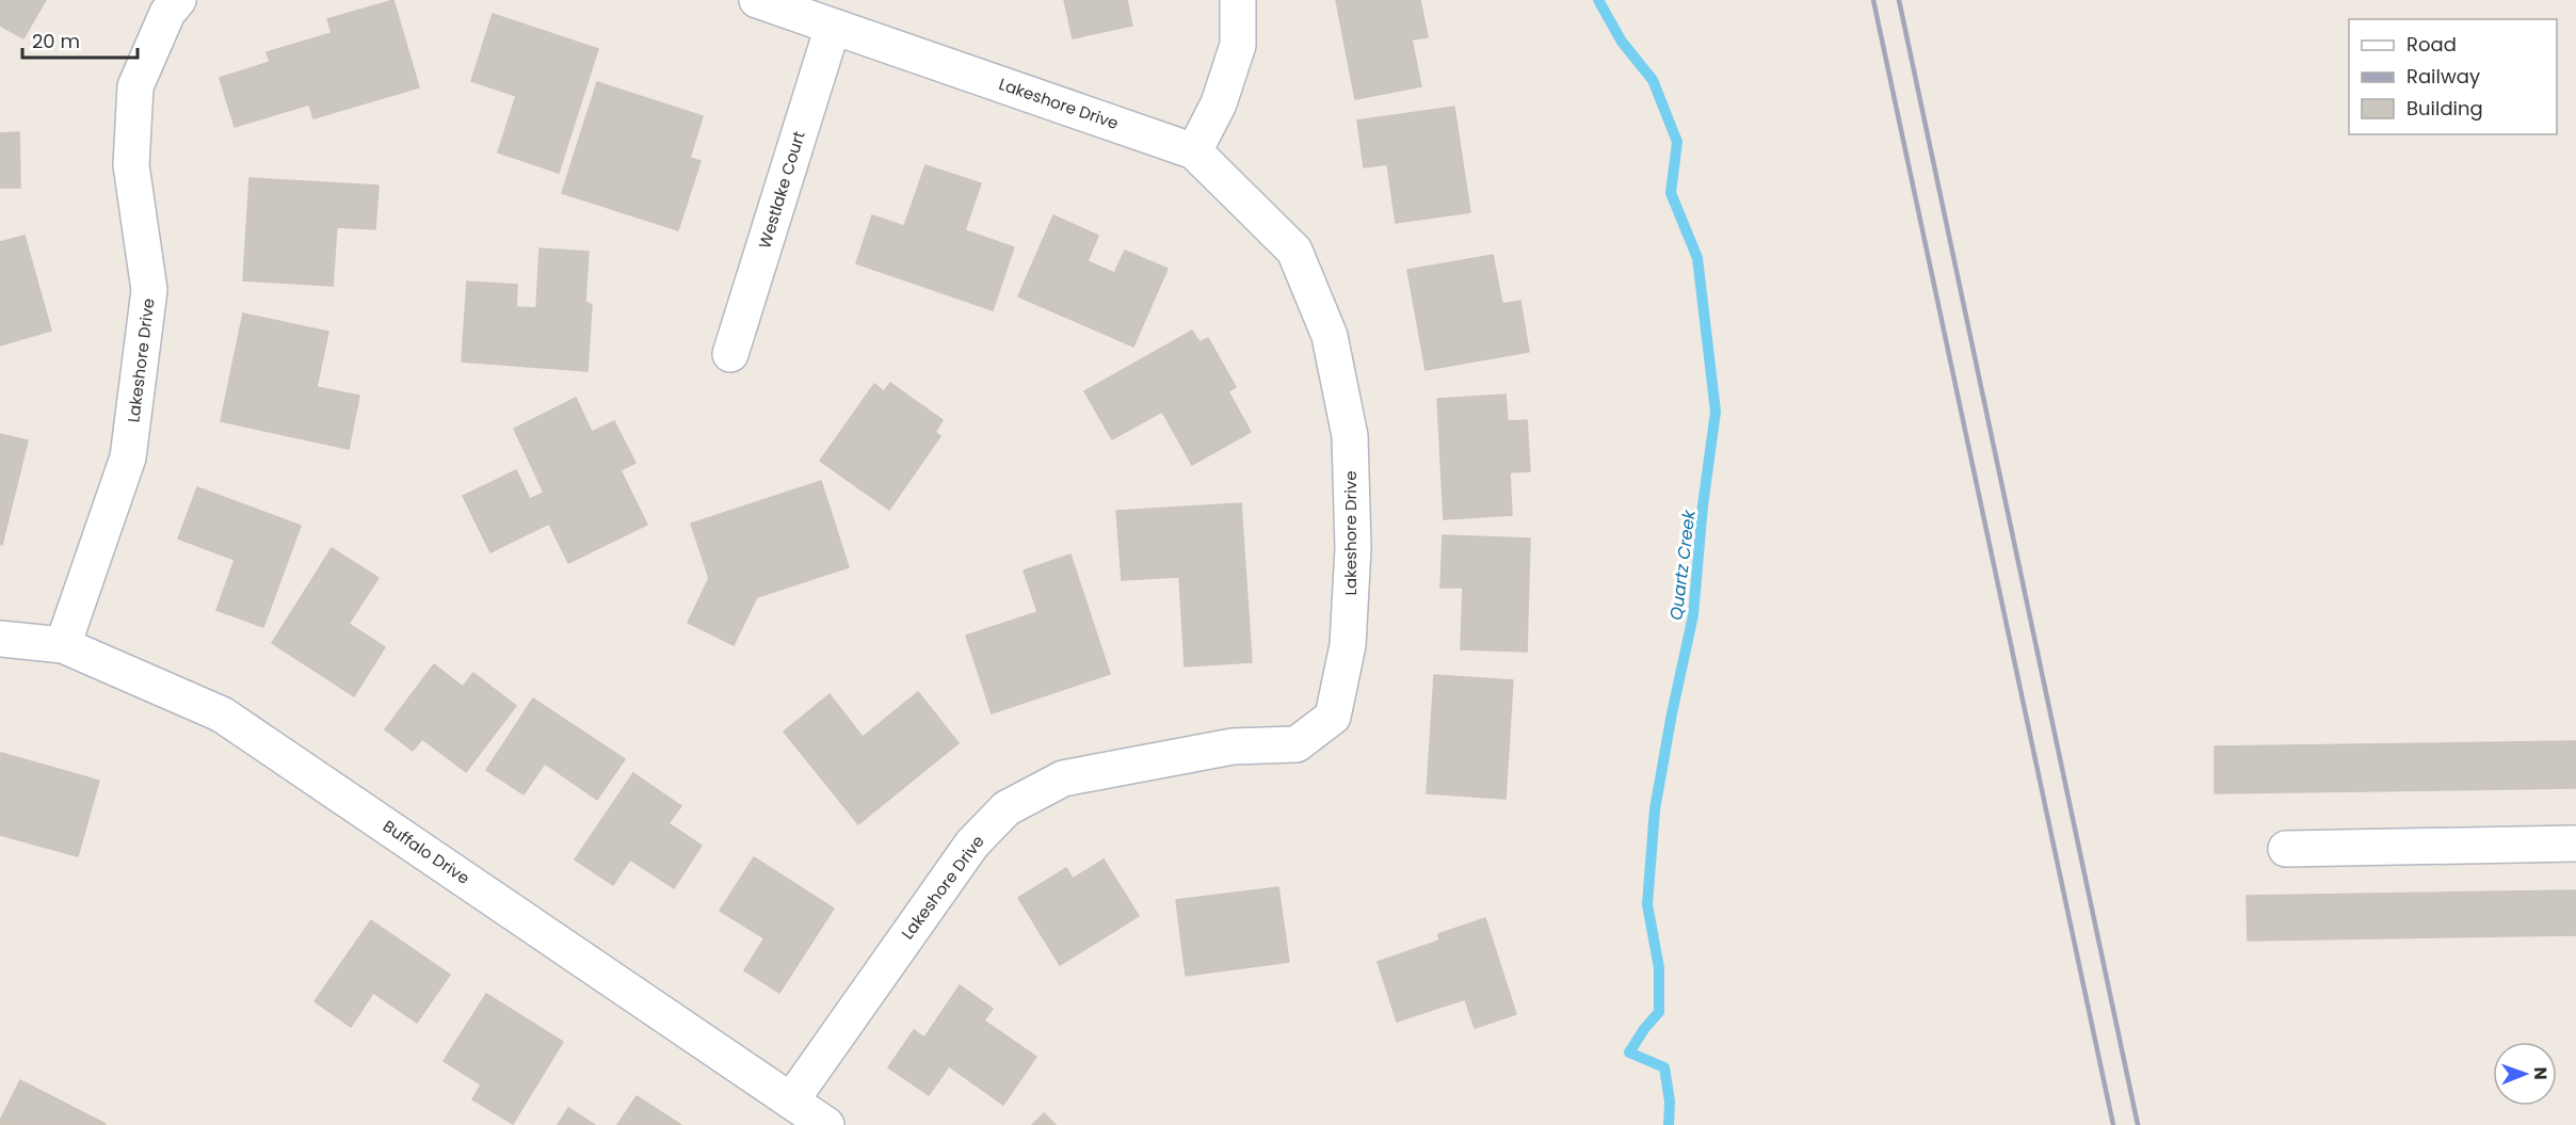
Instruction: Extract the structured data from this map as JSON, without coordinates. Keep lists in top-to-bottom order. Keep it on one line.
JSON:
{"streets":{"street":["Lakeshore Drive","Westlake Court","Buffalo Drive"]},"crossings":[["Lakeshore Drive","Westlake Court"],["Lakeshore Drive","Buffalo Drive"]],"water":["Quartz Creek"],"legend":["Road","Railway","Building"],"scale_bar":"20 m","north":"right"}
